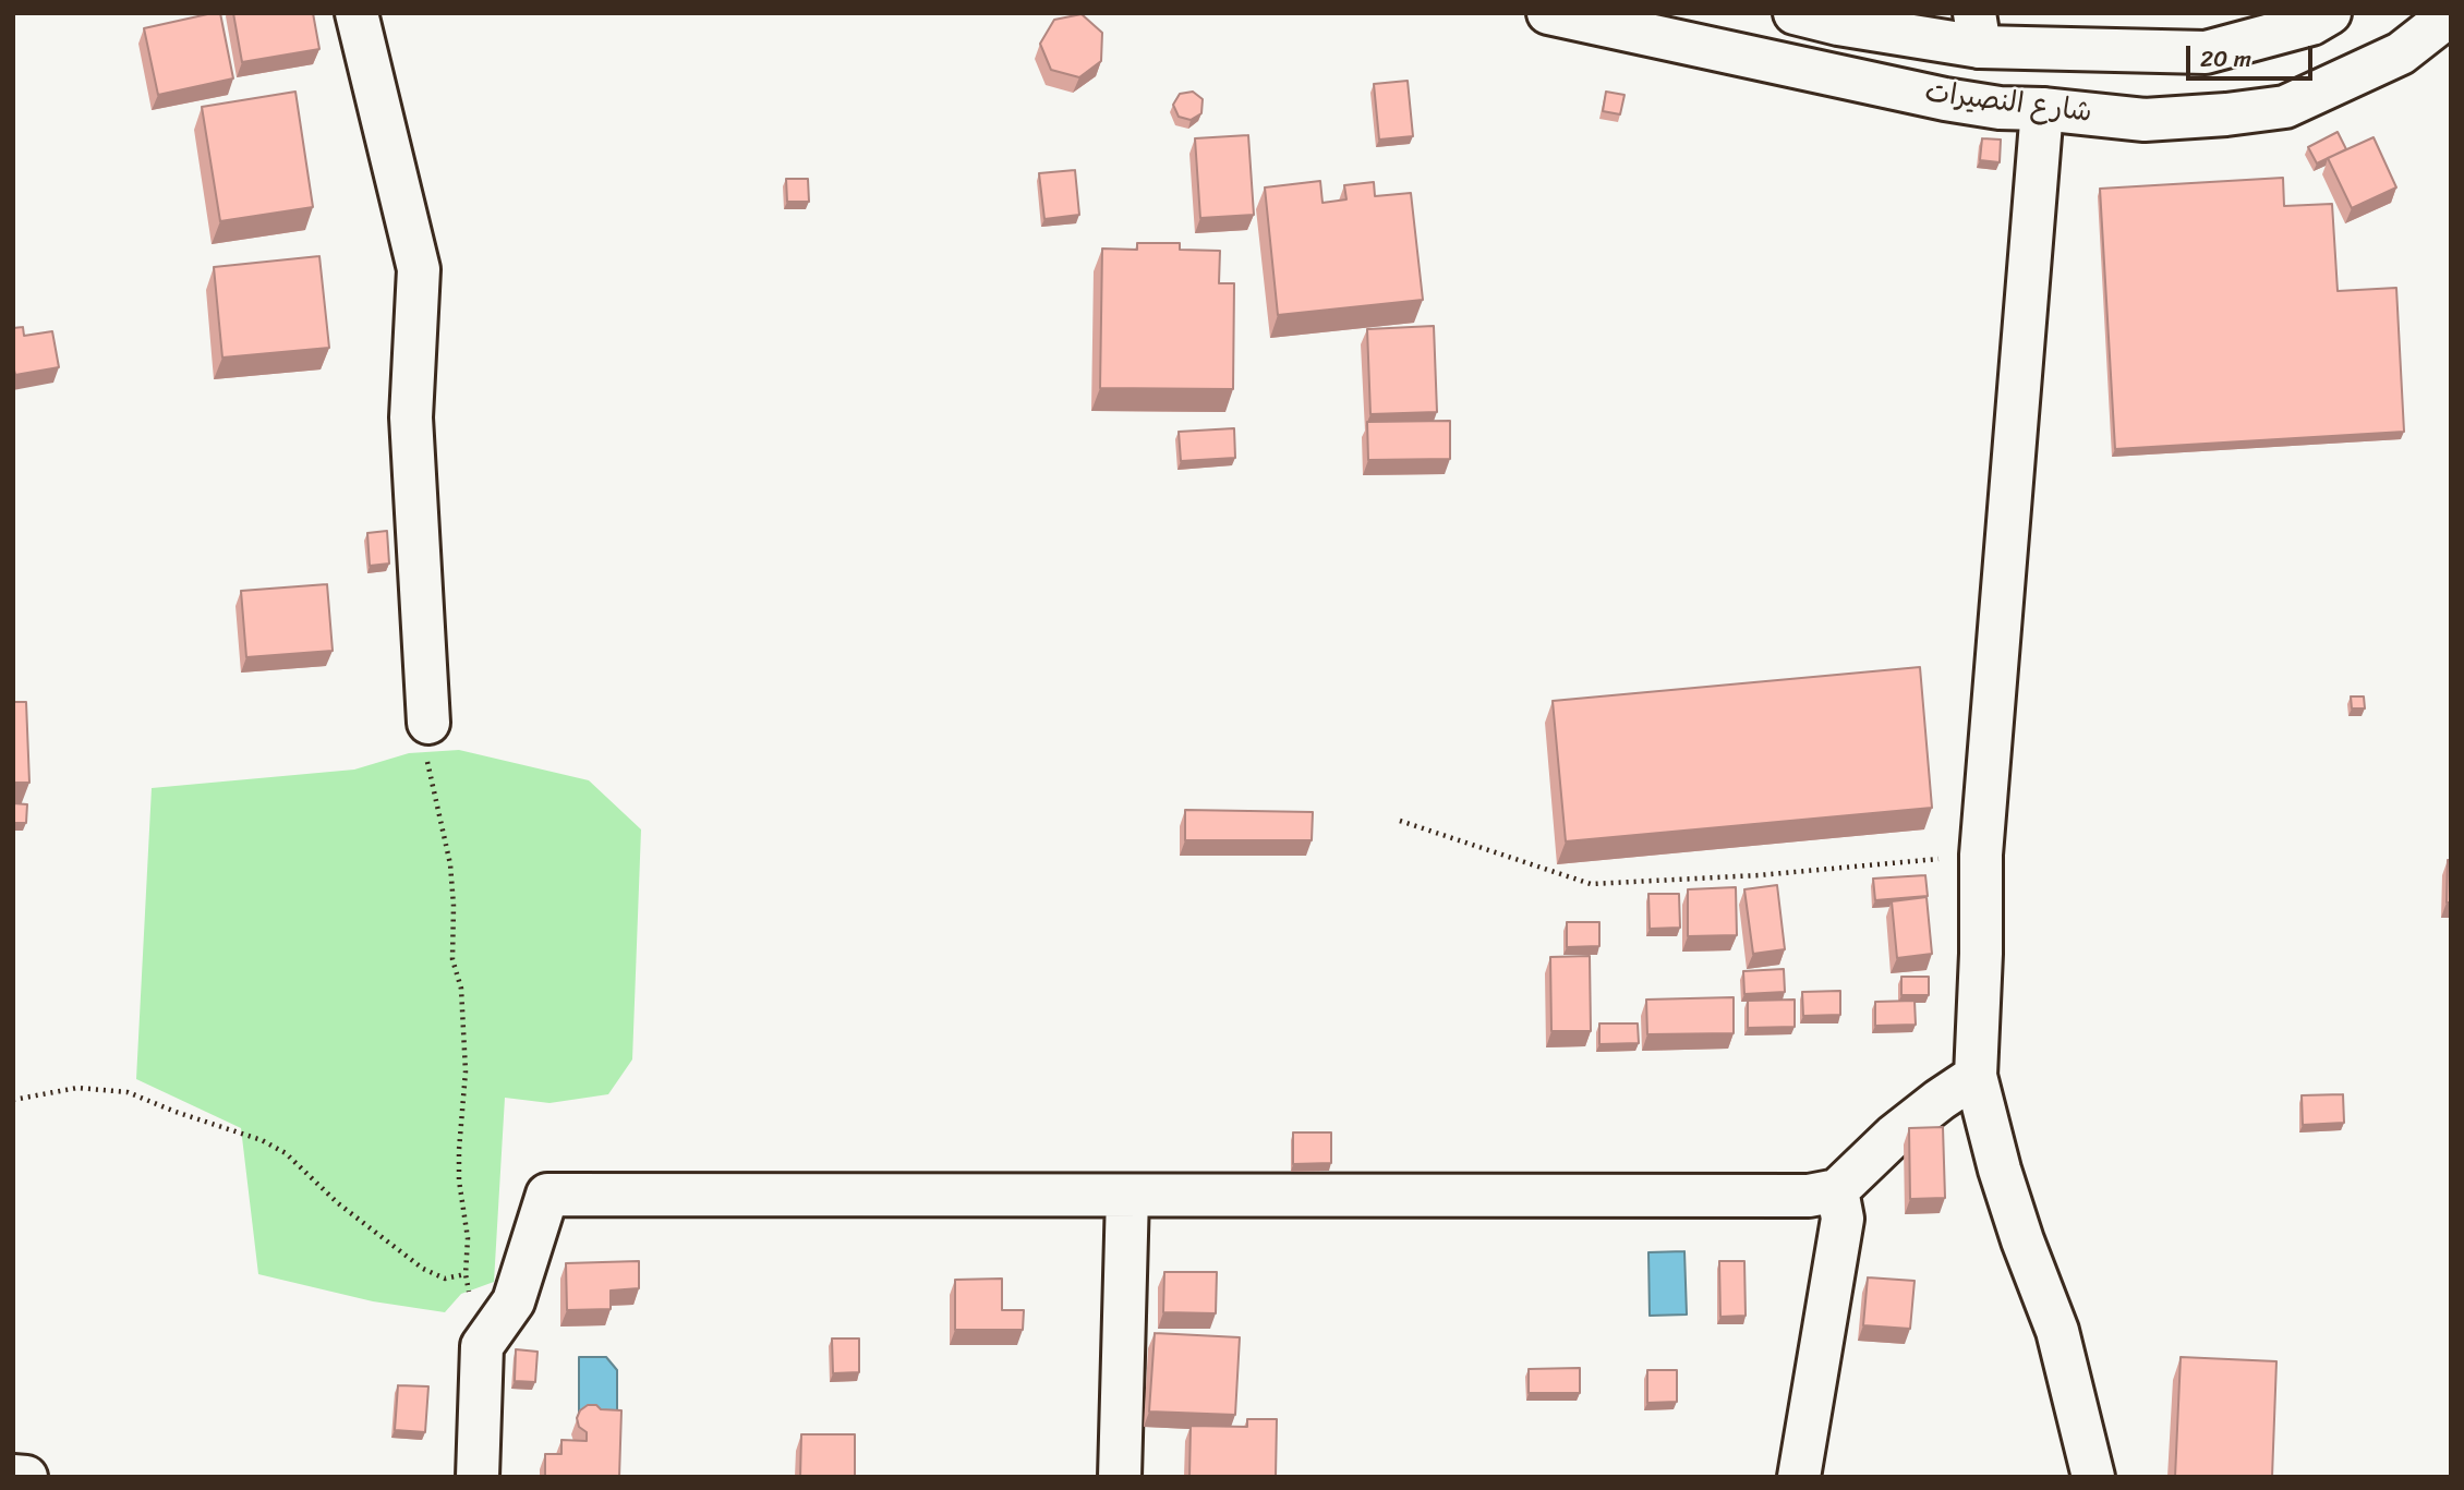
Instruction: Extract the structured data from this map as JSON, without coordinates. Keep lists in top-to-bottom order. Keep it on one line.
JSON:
{"streets":{"street":["شارع النصيرات"]},"scale_bar":"20 m"}
